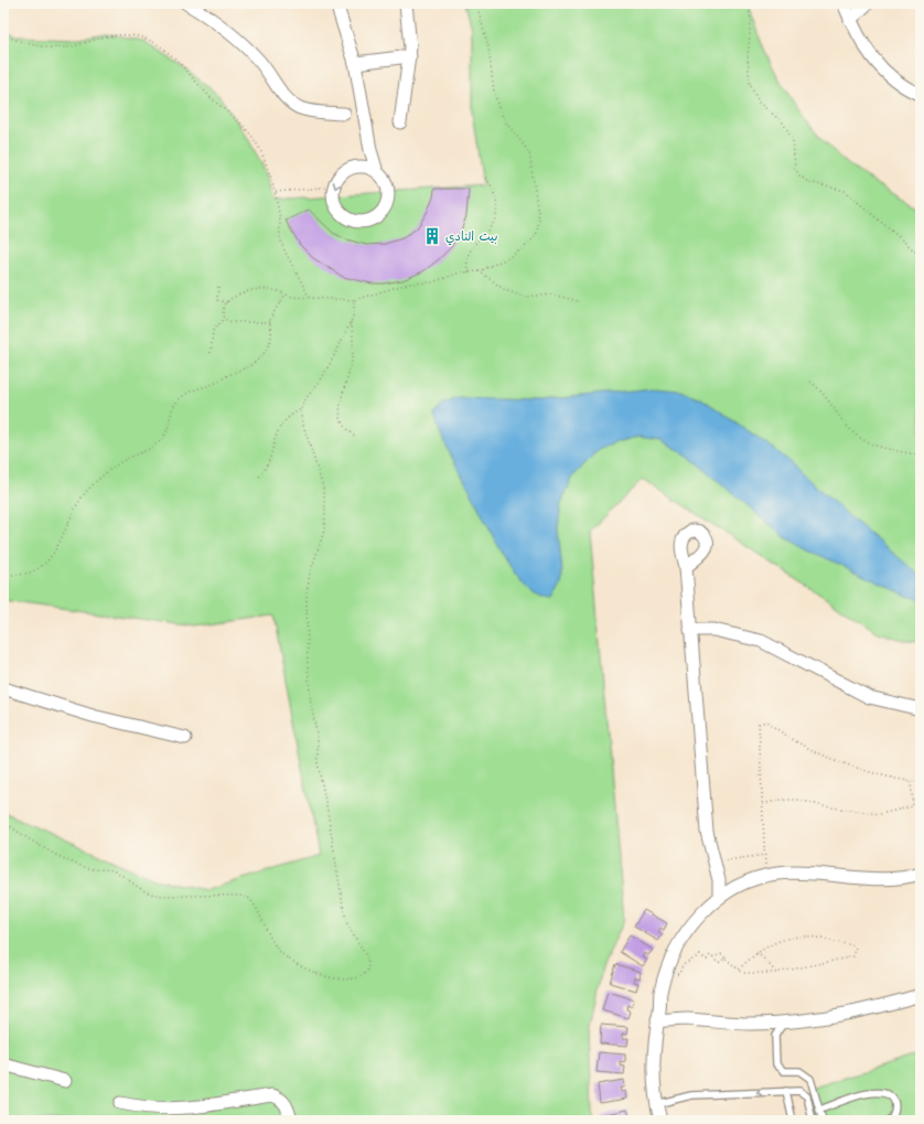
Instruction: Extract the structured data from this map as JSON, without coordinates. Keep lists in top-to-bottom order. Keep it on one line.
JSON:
{"places":{"building":["بيت النادي"]}}
